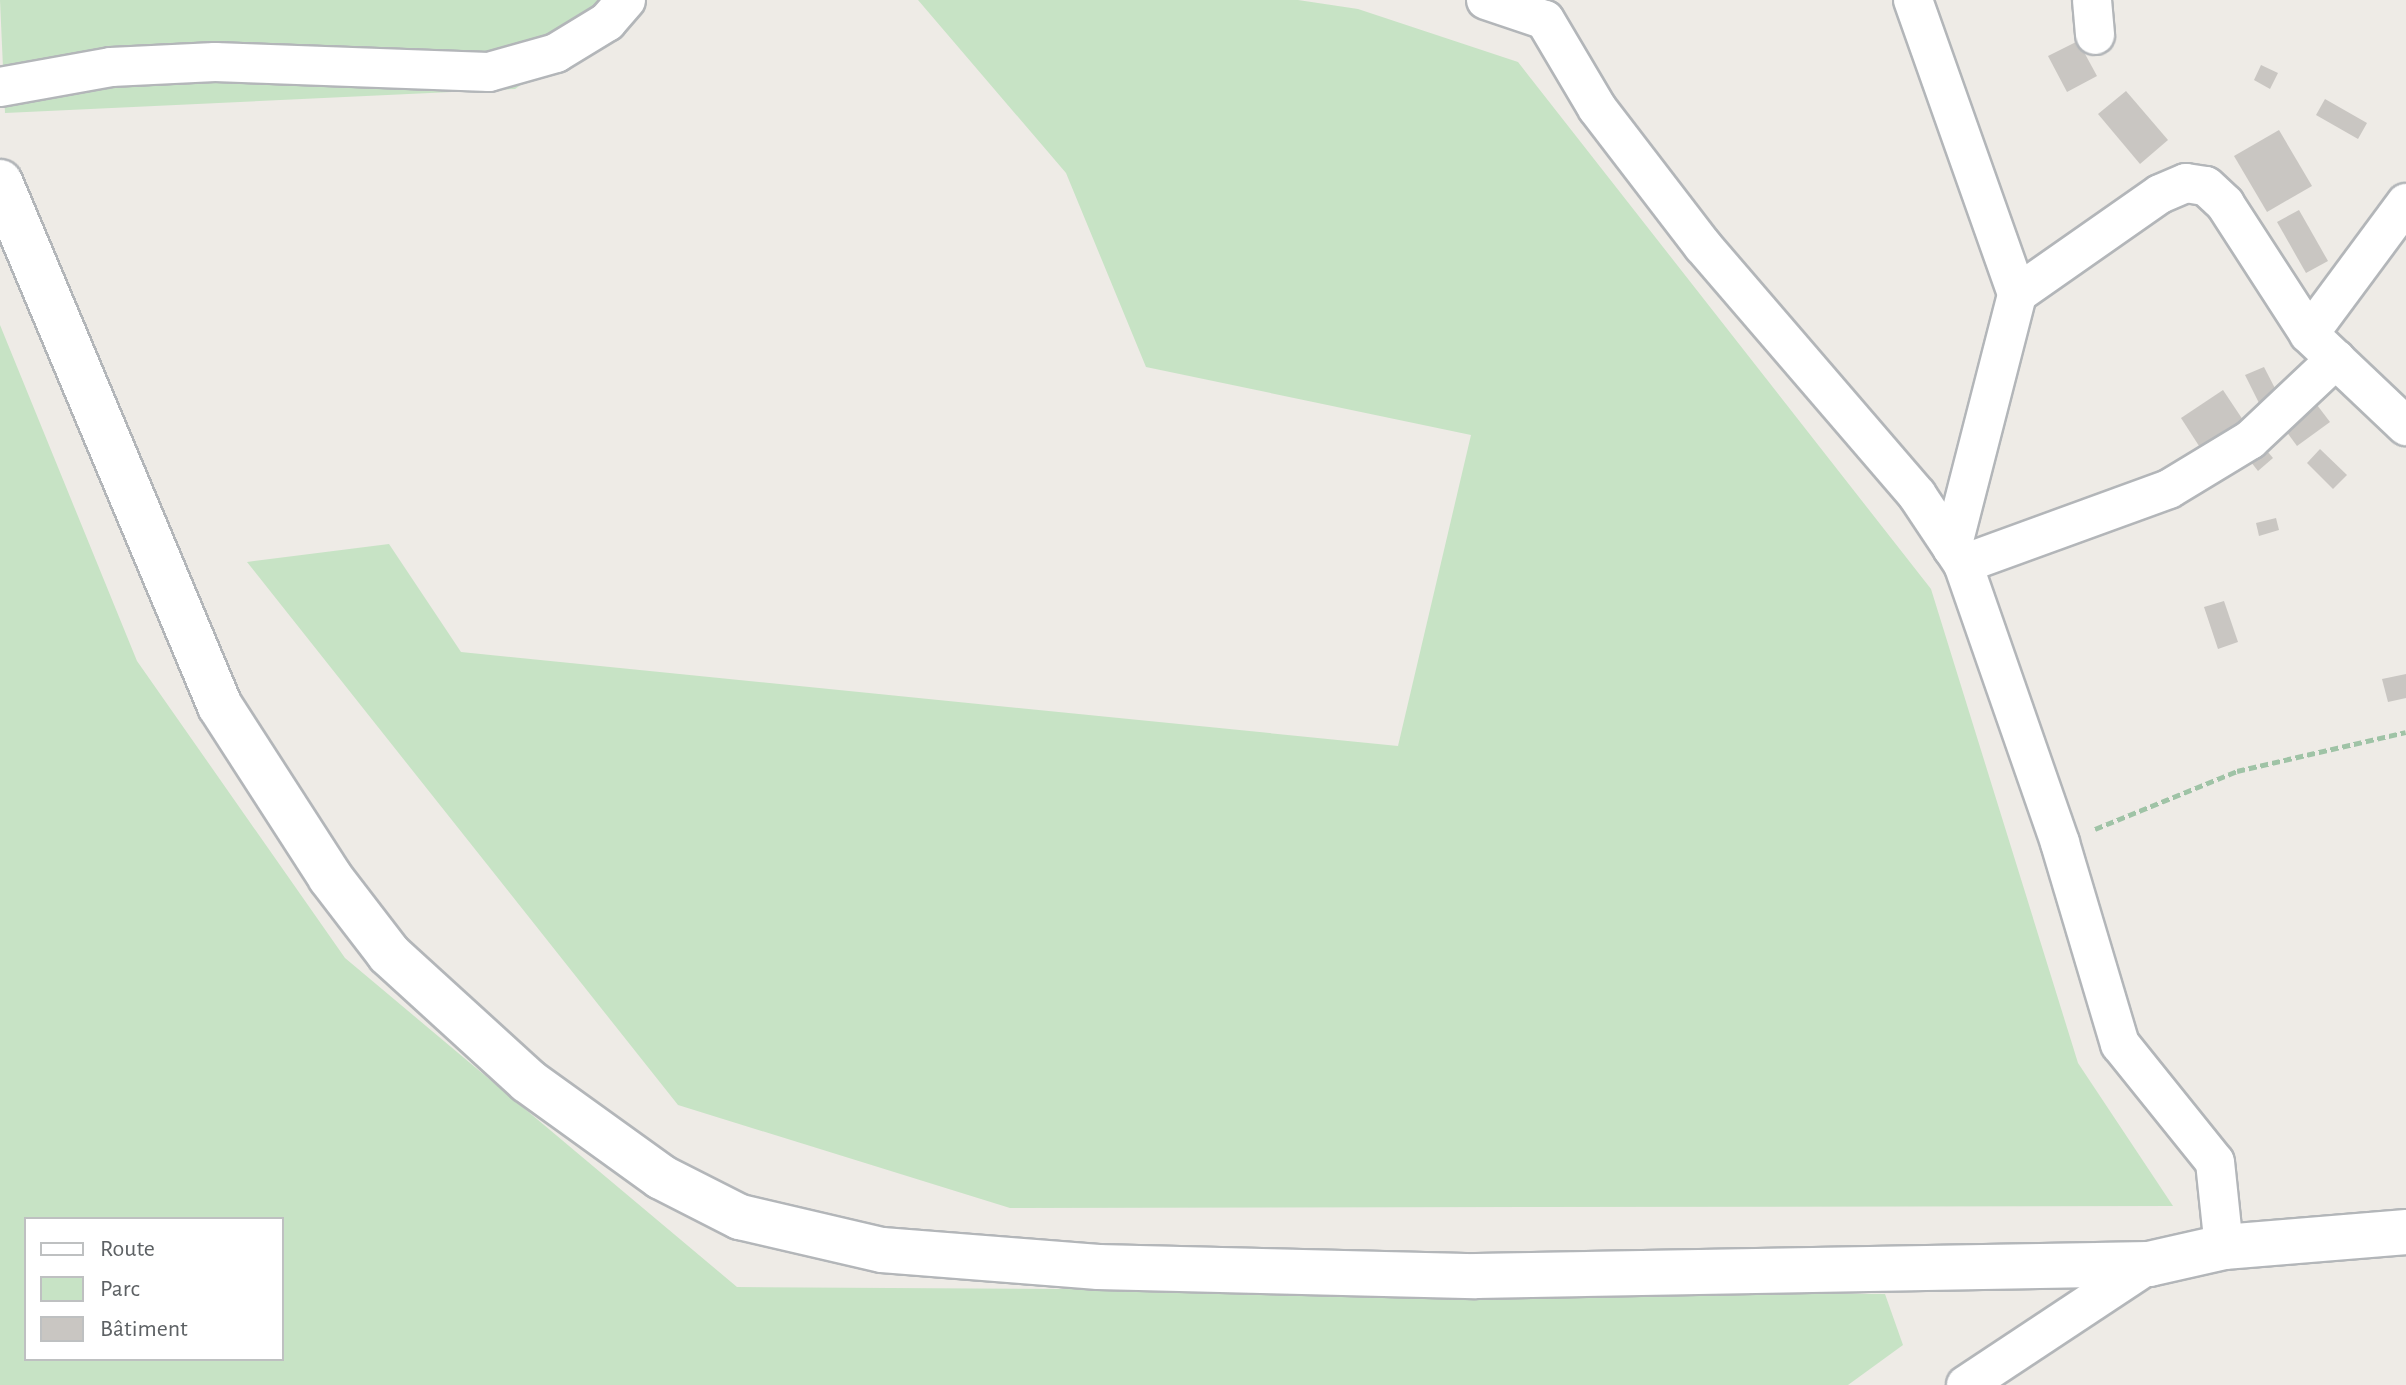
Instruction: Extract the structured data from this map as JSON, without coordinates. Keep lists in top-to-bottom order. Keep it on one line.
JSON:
{"legend":["Route","Parc","Bâtiment"]}
